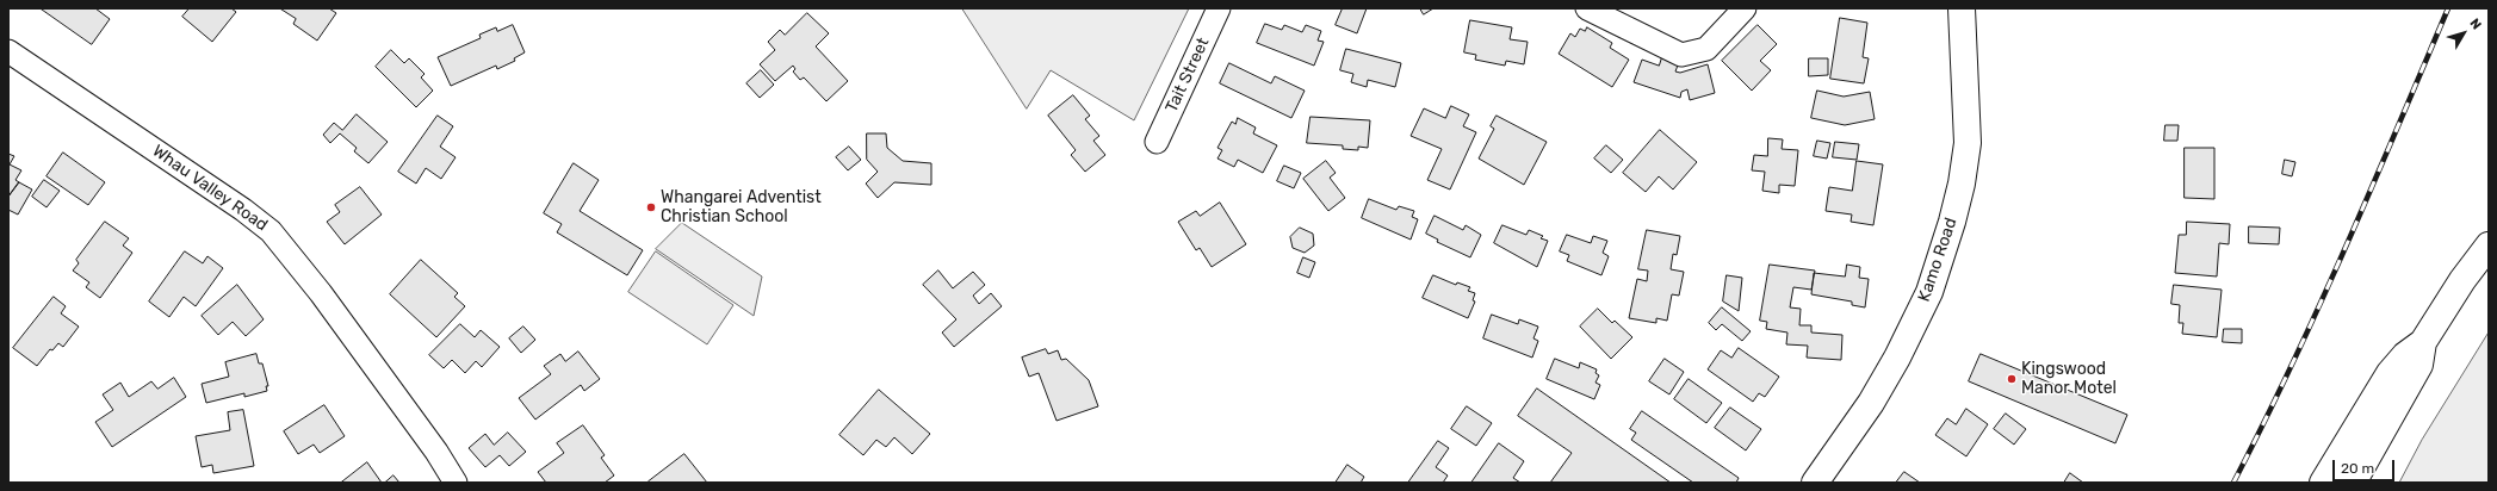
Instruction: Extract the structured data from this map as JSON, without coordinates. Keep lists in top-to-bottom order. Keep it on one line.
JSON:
{"streets":{"main road":["Kamo Road"],"street":["Tait Street","Whau Valley Road"]},"places":["Whangarei Adventist Christian School","Kingswood Manor Motel"],"scale_bar":"20 m","north":"top right"}
